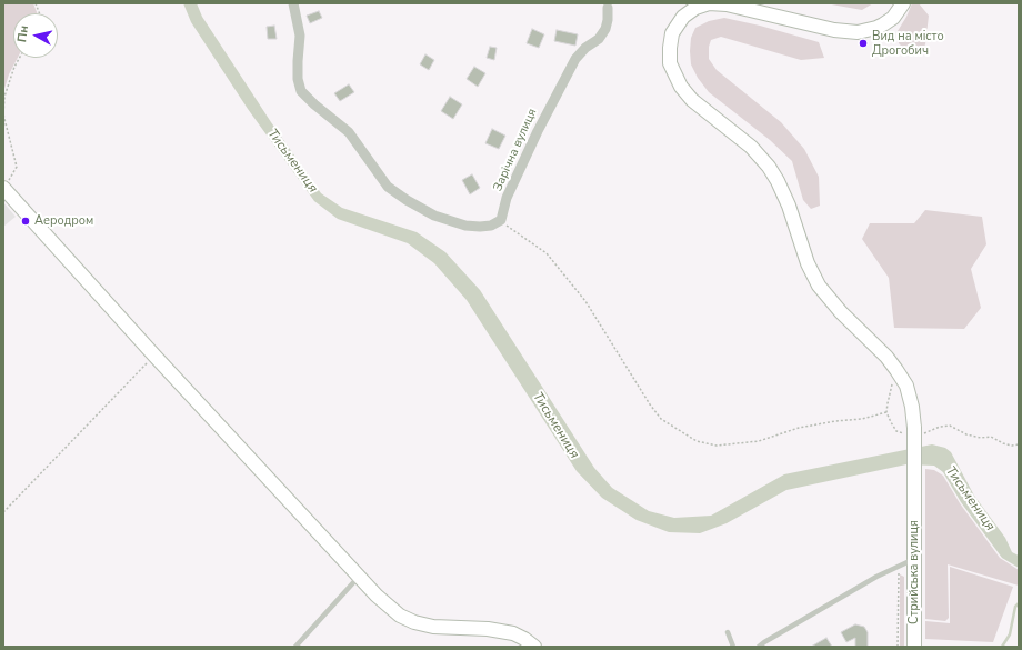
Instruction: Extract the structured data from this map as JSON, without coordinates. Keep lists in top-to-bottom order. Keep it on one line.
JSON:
{"streets":{"main road":["Стрийська вулиця"],"street":["Зарічна вулиця"]},"water":["Тисьмениця"],"places":["Вид на місто Дрогобич","Аеродром"],"north":"left"}
